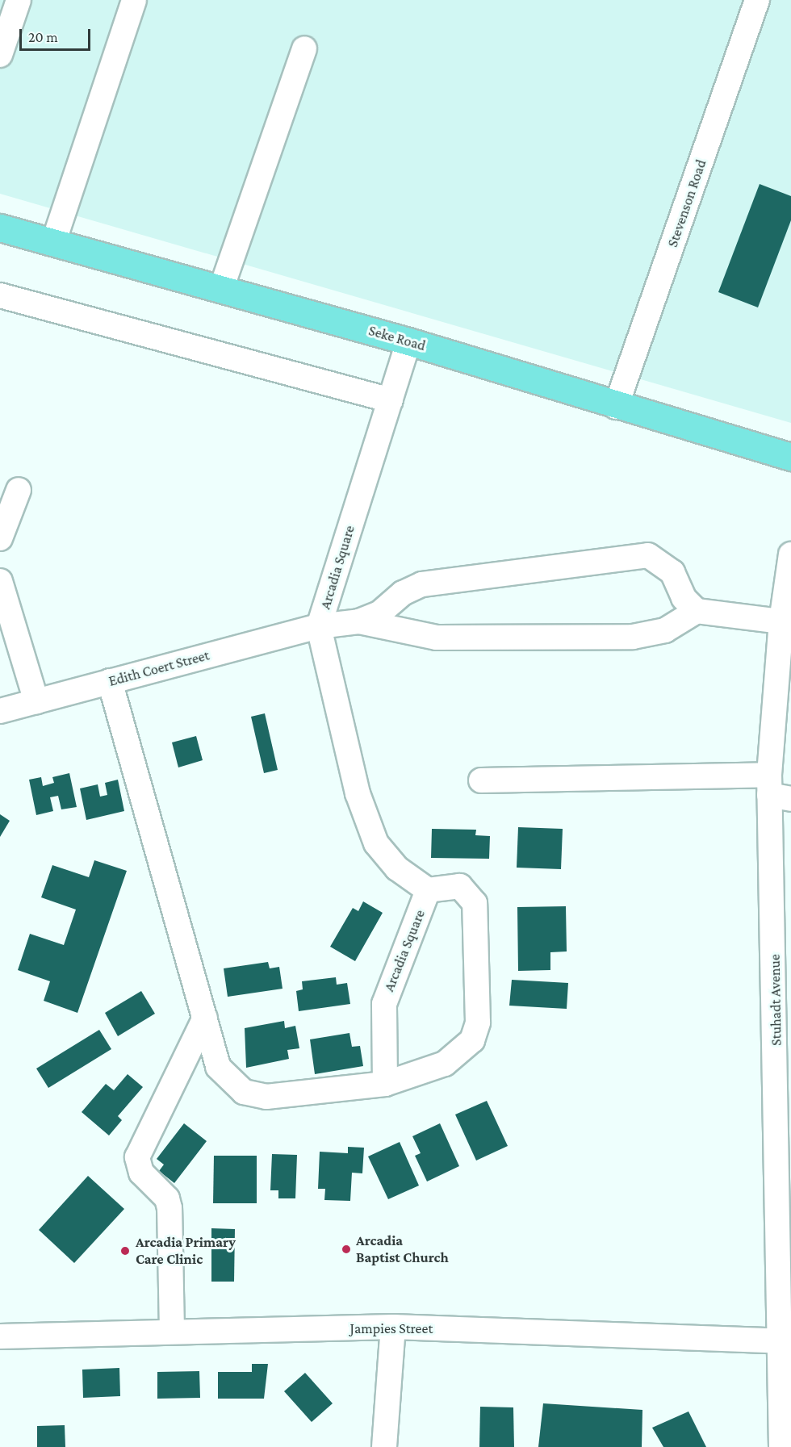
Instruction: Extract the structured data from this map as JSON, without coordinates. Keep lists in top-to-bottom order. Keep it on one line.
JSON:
{"streets":{"main road":["Seke Road"],"street":["Stevenson Road","Arcadia Square","Edith Coert Street","Stuhadt Avenue","Jampies Street"]},"crossings":[["Stevenson Road","Seke Road"],["Seke Road","Arcadia Square"],["Arcadia Square","Edith Coert Street"],["Stuhadt Avenue","Jampies Street"]],"places":["Arcadia Baptist Church","Arcadia Primary Care Clinic"],"scale_bar":"20 m"}
